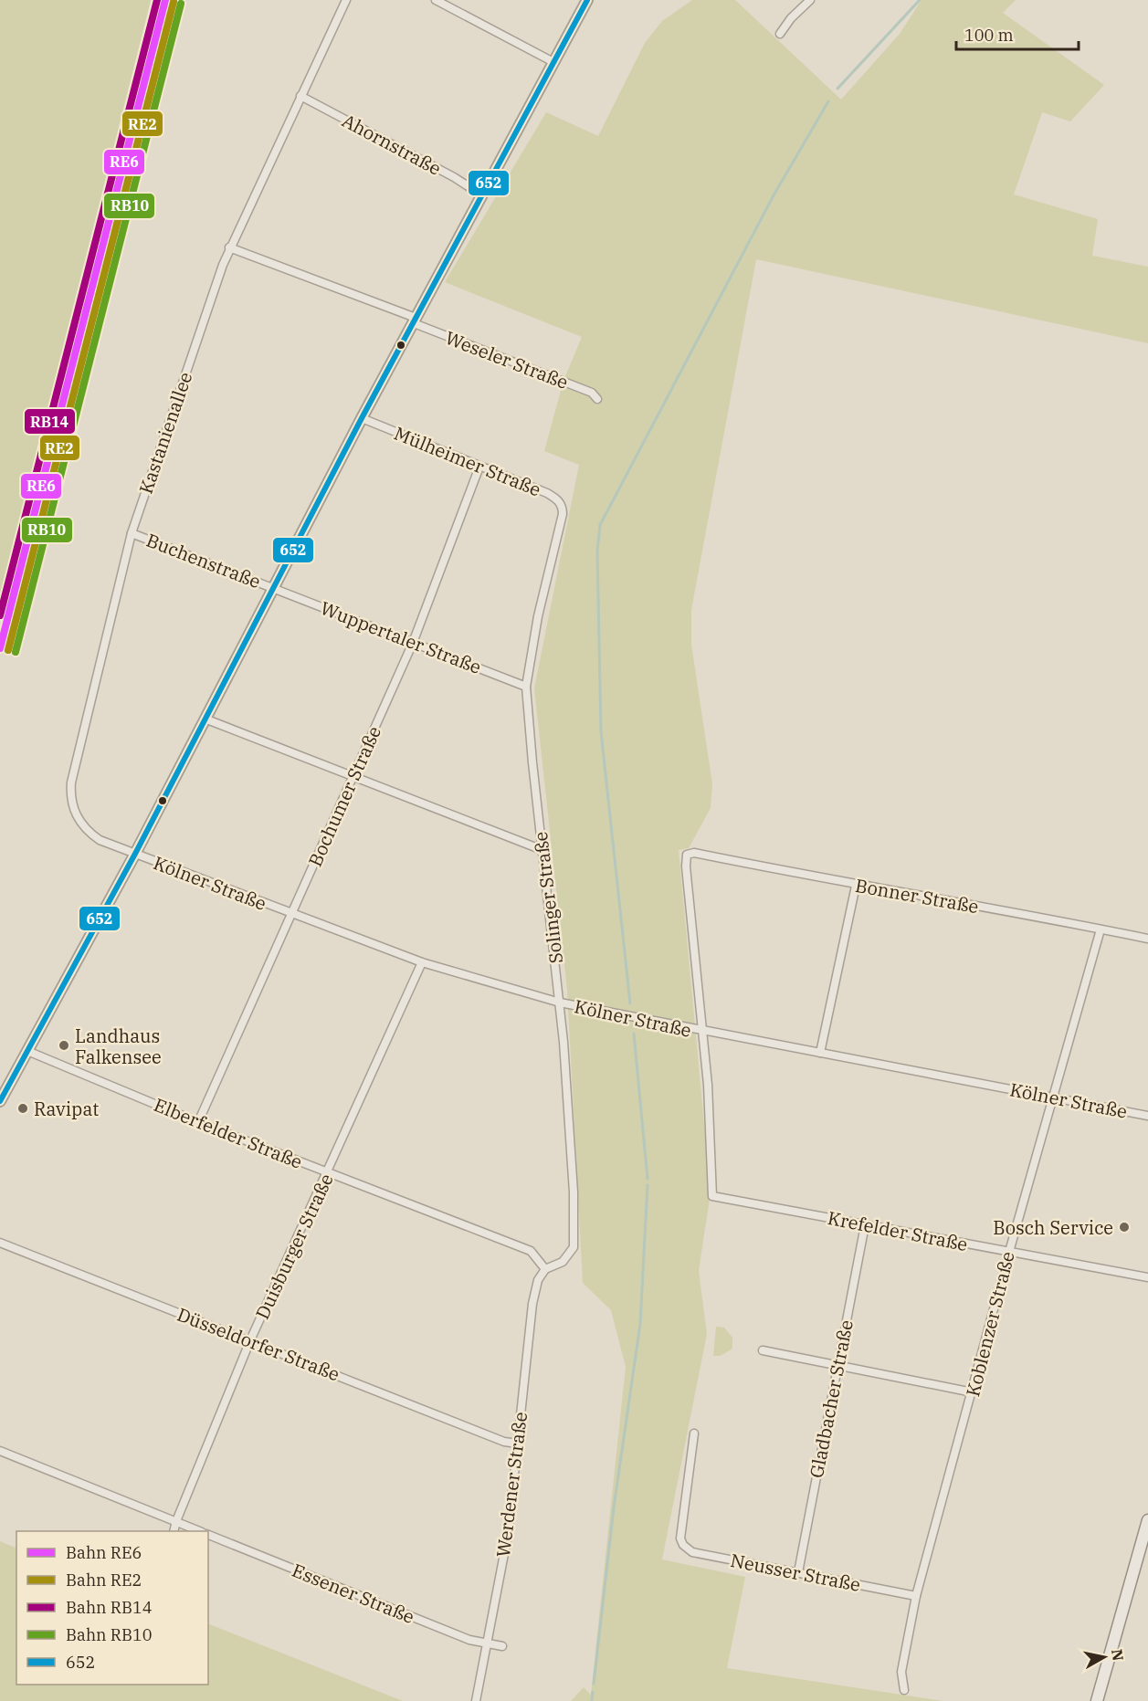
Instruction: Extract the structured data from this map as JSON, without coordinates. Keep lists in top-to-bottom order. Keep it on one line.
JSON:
{"streets":{"street":["Ahornstraße","Weseler Straße","Kastanienallee","Mülheimer Straße","Buchenstraße","Wuppertaler Straße","Bochumer Straße","Kölner Straße","Bonner Straße","Solinger Straße","Elberfelder Straße","Krefelder Straße","Duisburger Straße","Koblenzer Straße","Düsseldorfer Straße","Gladbacher Straße","Werdener Straße","Neusser Straße","Essener Straße"]},"crossings":[["Ahornstraße","Kastanienallee"],["Weseler Straße","Kastanienallee"],["Kastanienallee","Buchenstraße"],["Kastanienallee","Kölner Straße"],["Mülheimer Straße","Bochumer Straße"],["Mülheimer Straße","Solinger Straße"],["Buchenstraße","Wuppertaler Straße"],["Wuppertaler Straße","Bochumer Straße"],["Wuppertaler Straße","Solinger Straße"],["Bochumer Straße","Kölner Straße"],["Bochumer Straße","Elberfelder Straße"],["Kölner Straße","Bonner Straße"],["Kölner Straße","Solinger Straße"],["Kölner Straße","Krefelder Straße"],["Kölner Straße","Duisburger Straße"],["Kölner Straße","Koblenzer Straße"],["Bonner Straße","Krefelder Straße"],["Bonner Straße","Koblenzer Straße"],["Solinger Straße","Elberfelder Straße"],["Solinger Straße","Werdener Straße"],["Elberfelder Straße","Duisburger Straße"],["Elberfelder Straße","Werdener Straße"],["Krefelder Straße","Koblenzer Straße"],["Krefelder Straße","Gladbacher Straße"],["Duisburger Straße","Düsseldorfer Straße"],["Koblenzer Straße","Neusser Straße"],["Düsseldorfer Straße","Werdener Straße"],["Gladbacher Straße","Neusser Straße"],["Werdener Straße","Essener Straße"]],"places":["Landhaus Falkensee","Ravipat","Bosch Service"],"lines":["rail line RE6","rail line RB14","transit line 652","rail line RE2","rail line RB10"],"legend":["Bahn RE6","Bahn RE2","Bahn RB14","Bahn RB10","652"],"scale_bar":"100 m","north":"right"}
